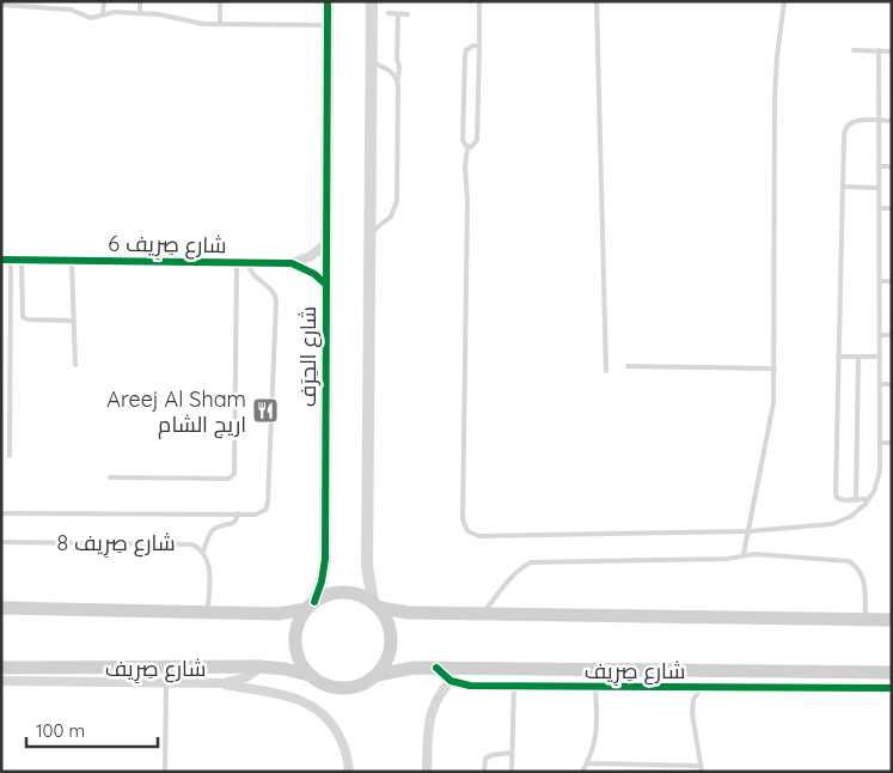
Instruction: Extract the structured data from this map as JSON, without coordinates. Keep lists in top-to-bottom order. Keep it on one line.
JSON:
{"streets":{"main road":["شارع صِرِيف"],"street":["شارع صِرِيف 6","شارع الحِرَف"],"lane":["شارع صِرِيف 8"]},"crossings":[["شارع صِرِيف 6","شارع الحِرَف"],["شارع الحِرَف","شارع صِرِيف"]],"places":{"restaurant":["Areej Al Sham اريج الشام"]},"scale_bar":"100 m"}
